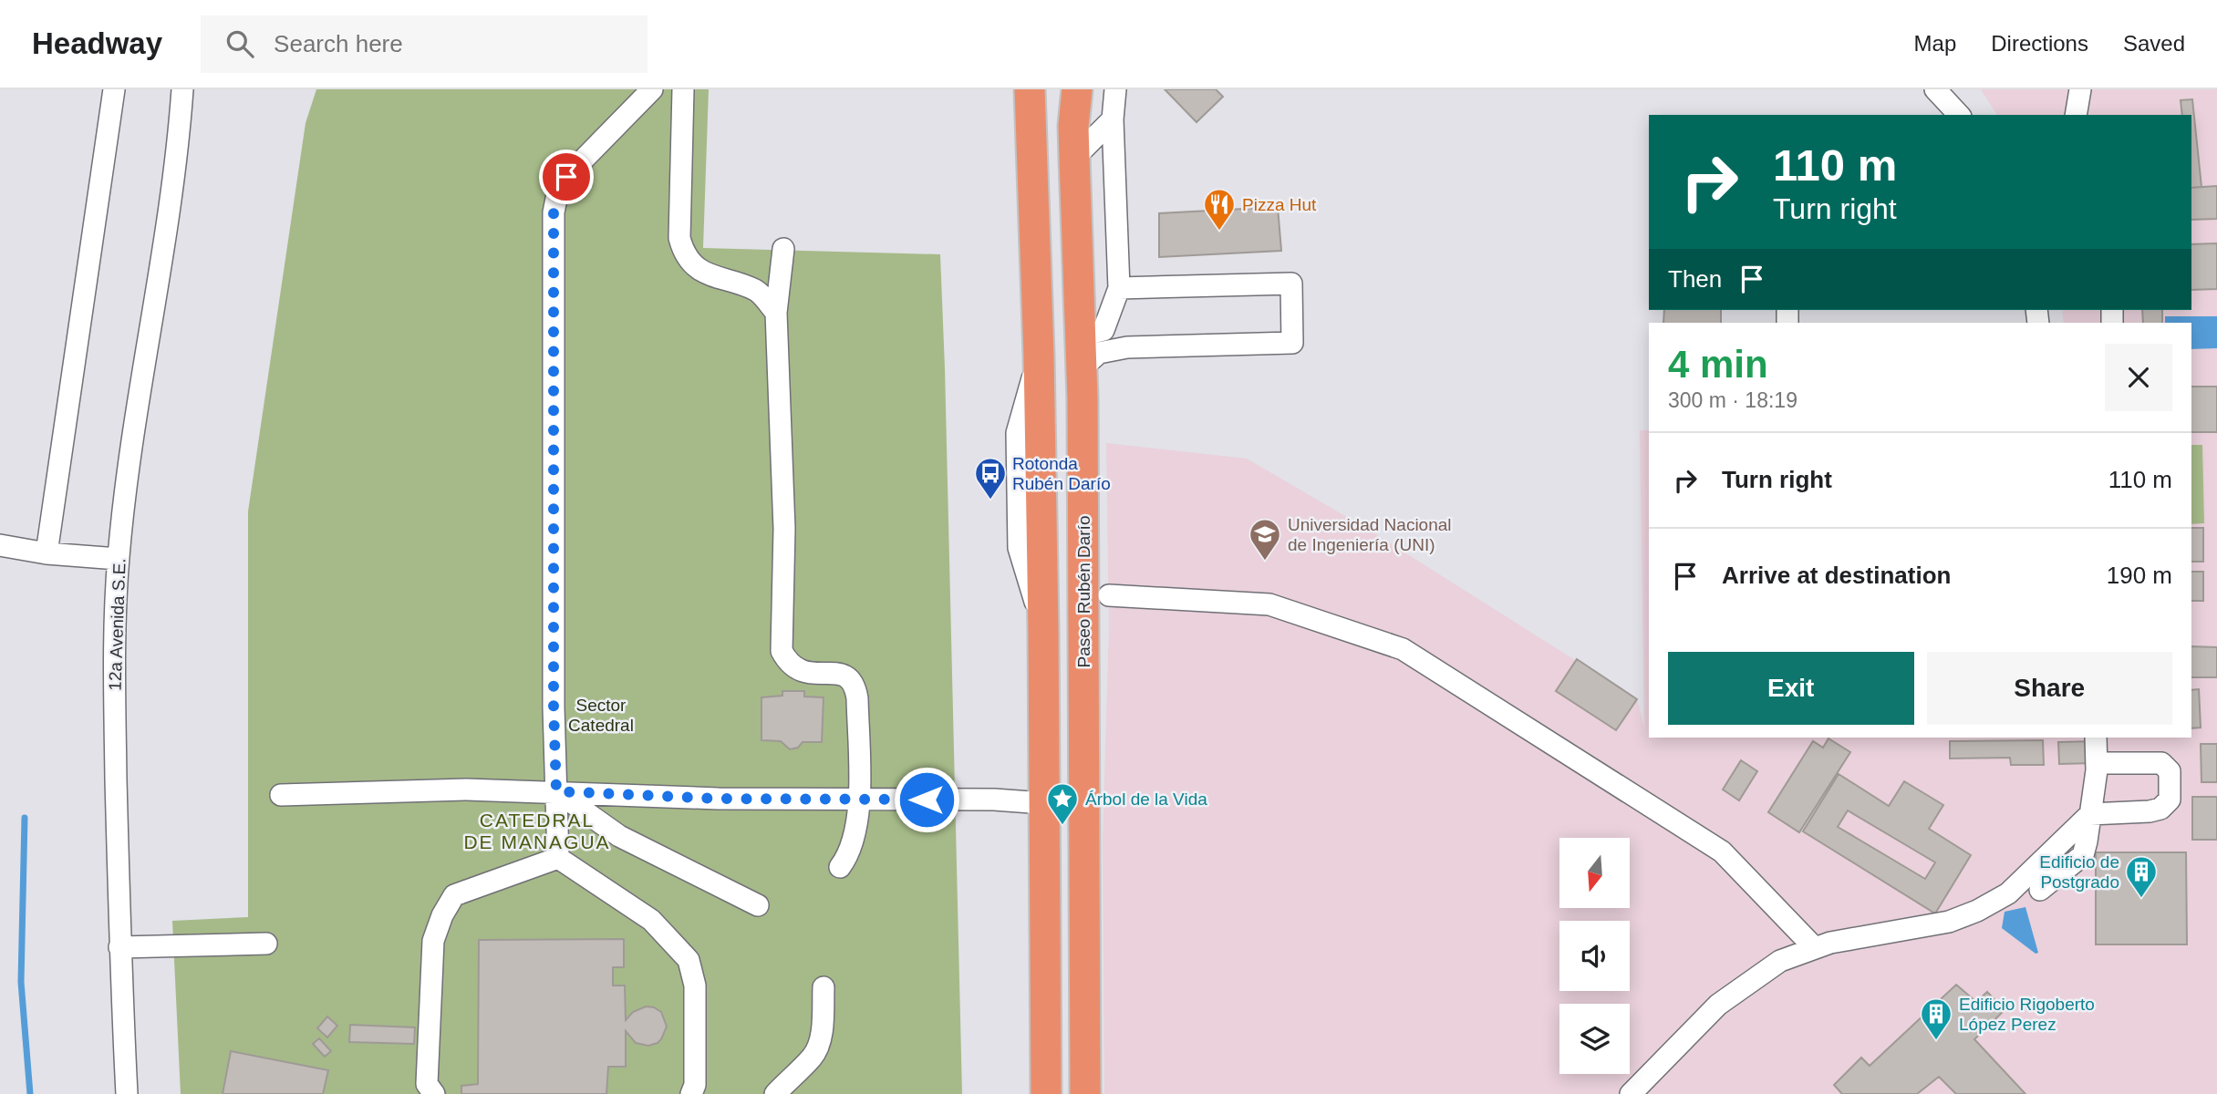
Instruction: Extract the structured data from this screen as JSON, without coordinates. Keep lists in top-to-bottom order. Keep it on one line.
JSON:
{"streets":{"highway":["Paseo Rubén Darío"],"street":["12a Avenida S.E."]},"districts":["CATEDRAL DE MANAGUA"],"parks":["Sector Catedral"],"places":{"restaurant":["Pizza Hut"],"bus stop":["Rotonda Rubén Darío"],"school or university":["Universidad Nacional de Ingeniería (UNI)"],"place":["Árbol de la Vida"],"building":["Edificio de Postgrado","Edificio Rigoberto López Perez"]},"north":"bottom","page":{"header":"Headway","search":"Search here","nav":["Map","Directions","Saved"],"turn":["110 m","Turn right"],"then":"Then","heading":["4 min","300 m · 18:19"],"list":[{"name":"Turn right","value":"110 m"},{"name":"Arrive at destination","value":"190 m"}],"buttons":["Exit","Share"]}}
